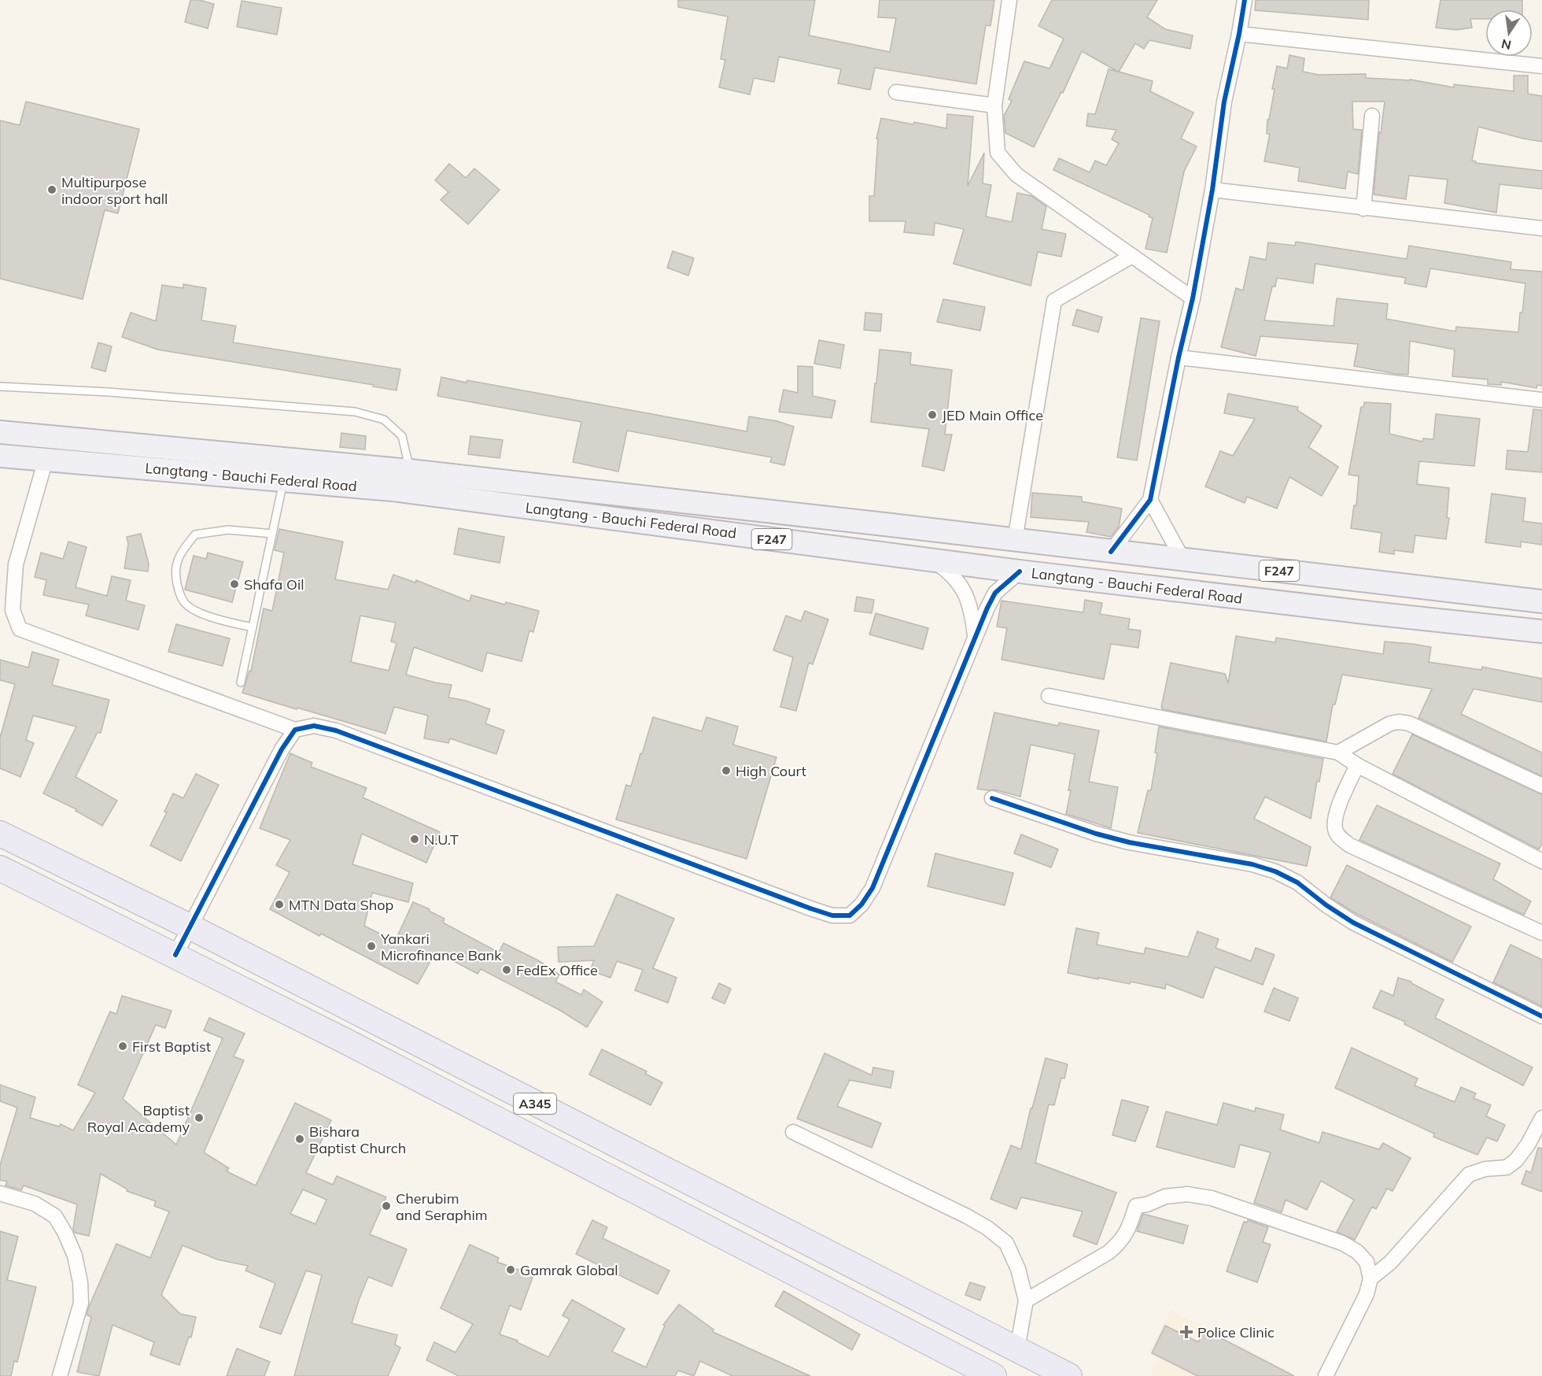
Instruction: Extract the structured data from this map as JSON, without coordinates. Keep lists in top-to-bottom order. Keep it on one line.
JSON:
{"streets":{"highway":["A345"],"main road":["Langtang - Bauchi Federal Road","F247"]},"places":{"other":["Multipurpose indoor sport hall","JED Main Office","Shafa Oil","High Court","N.U.T","MTN Data Shop","Yankari Microfinance Bank","FedEx Office","First Baptist","Baptist Royal Academy","Bishara Baptist Church","Cherubim and Seraphim","Gamrak Global"],"health":["Police Clinic"]},"north":"bottom"}
